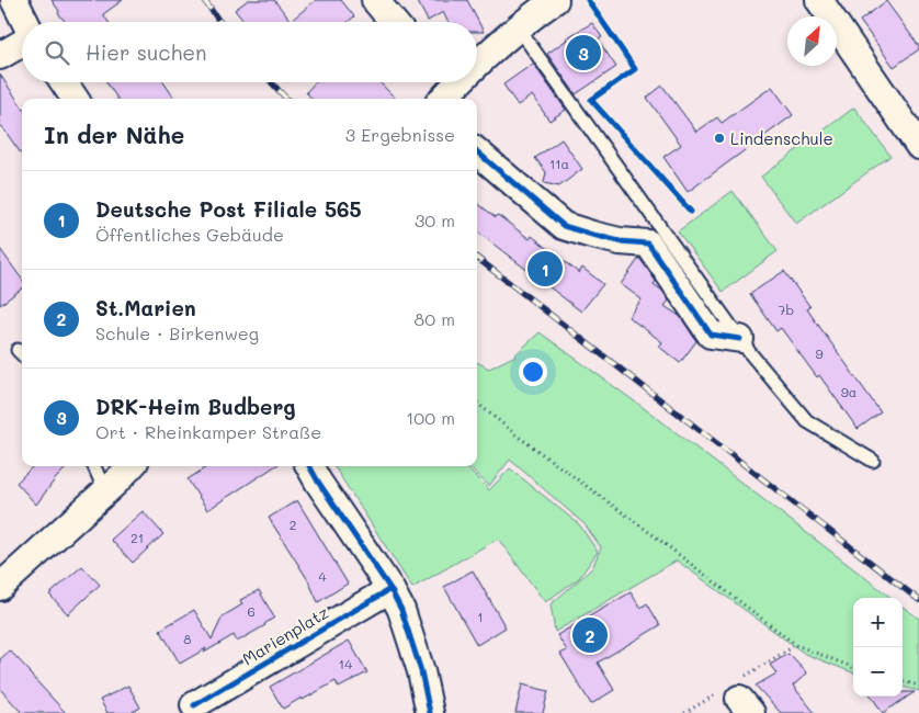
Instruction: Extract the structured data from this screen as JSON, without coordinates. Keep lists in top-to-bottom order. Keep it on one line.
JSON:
{"streets":{"street":["Marienplatz"]},"places":["Lindenschule"],"house_numbers":["11a","7b","9","9a","2","21","4","6","1","8","14"],"north":"top right","page":{"search":"Hier suchen","pins":["3","1","2"],"heading":["In der Nähe","3 Ergebnisse"],"list":[{"mark":"1","name":"Deutsche Post Filiale 565","note":"Öffentliches Gebäude","value":"30 m"},{"mark":"2","name":"St.Marien","note":"Schule · Birkenweg","value":"80 m"},{"mark":"3","name":"DRK-Heim Budberg","note":"Ort · Rheinkamper Straße","value":"100 m"}],"map_buttons":["+","−"]}}
